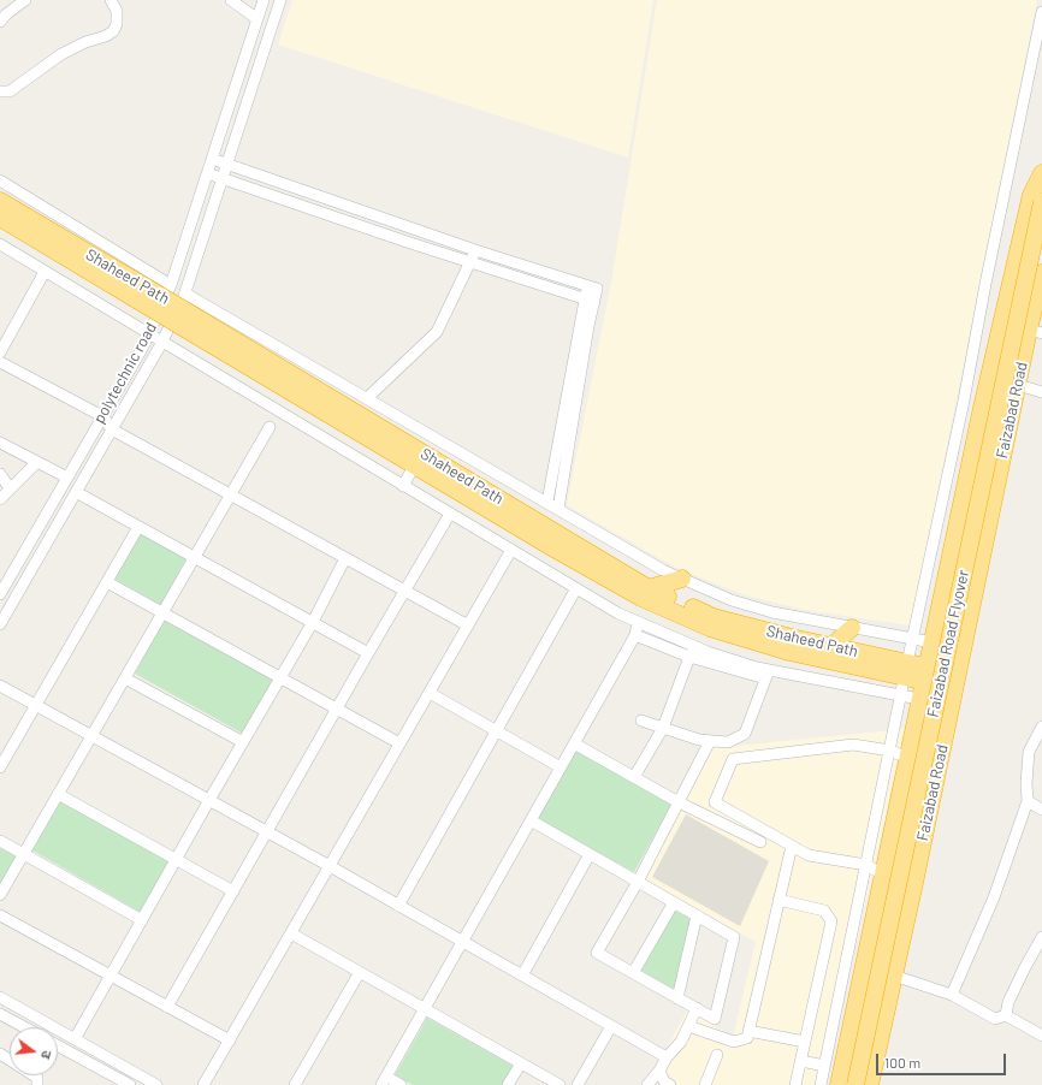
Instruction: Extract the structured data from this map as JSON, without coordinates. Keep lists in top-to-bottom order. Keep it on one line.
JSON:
{"streets":{"highway":["Shaheed Path","Faizabad Road","Faizabad Road Flyover"],"street":["polytechnic road"]},"crossings":[["Shaheed Path","Faizabad Road"]],"scale_bar":"100 m","north":"right"}
